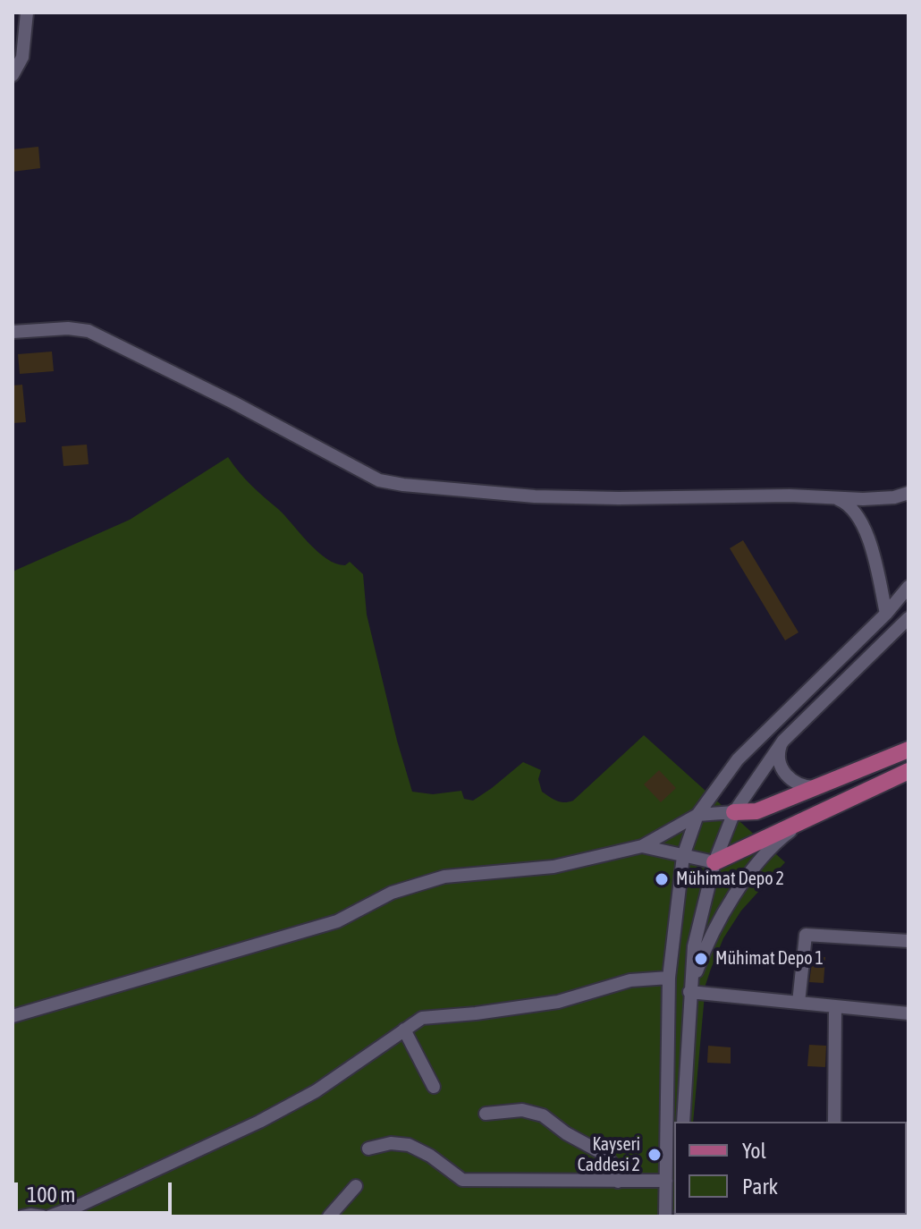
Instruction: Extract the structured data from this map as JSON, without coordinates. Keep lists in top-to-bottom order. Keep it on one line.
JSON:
{"places":["Mühimat Depo 2","Mühimat Depo 1","Kayseri Caddesi 2"],"legend":["Yol","Park"],"scale_bar":"100 m"}
